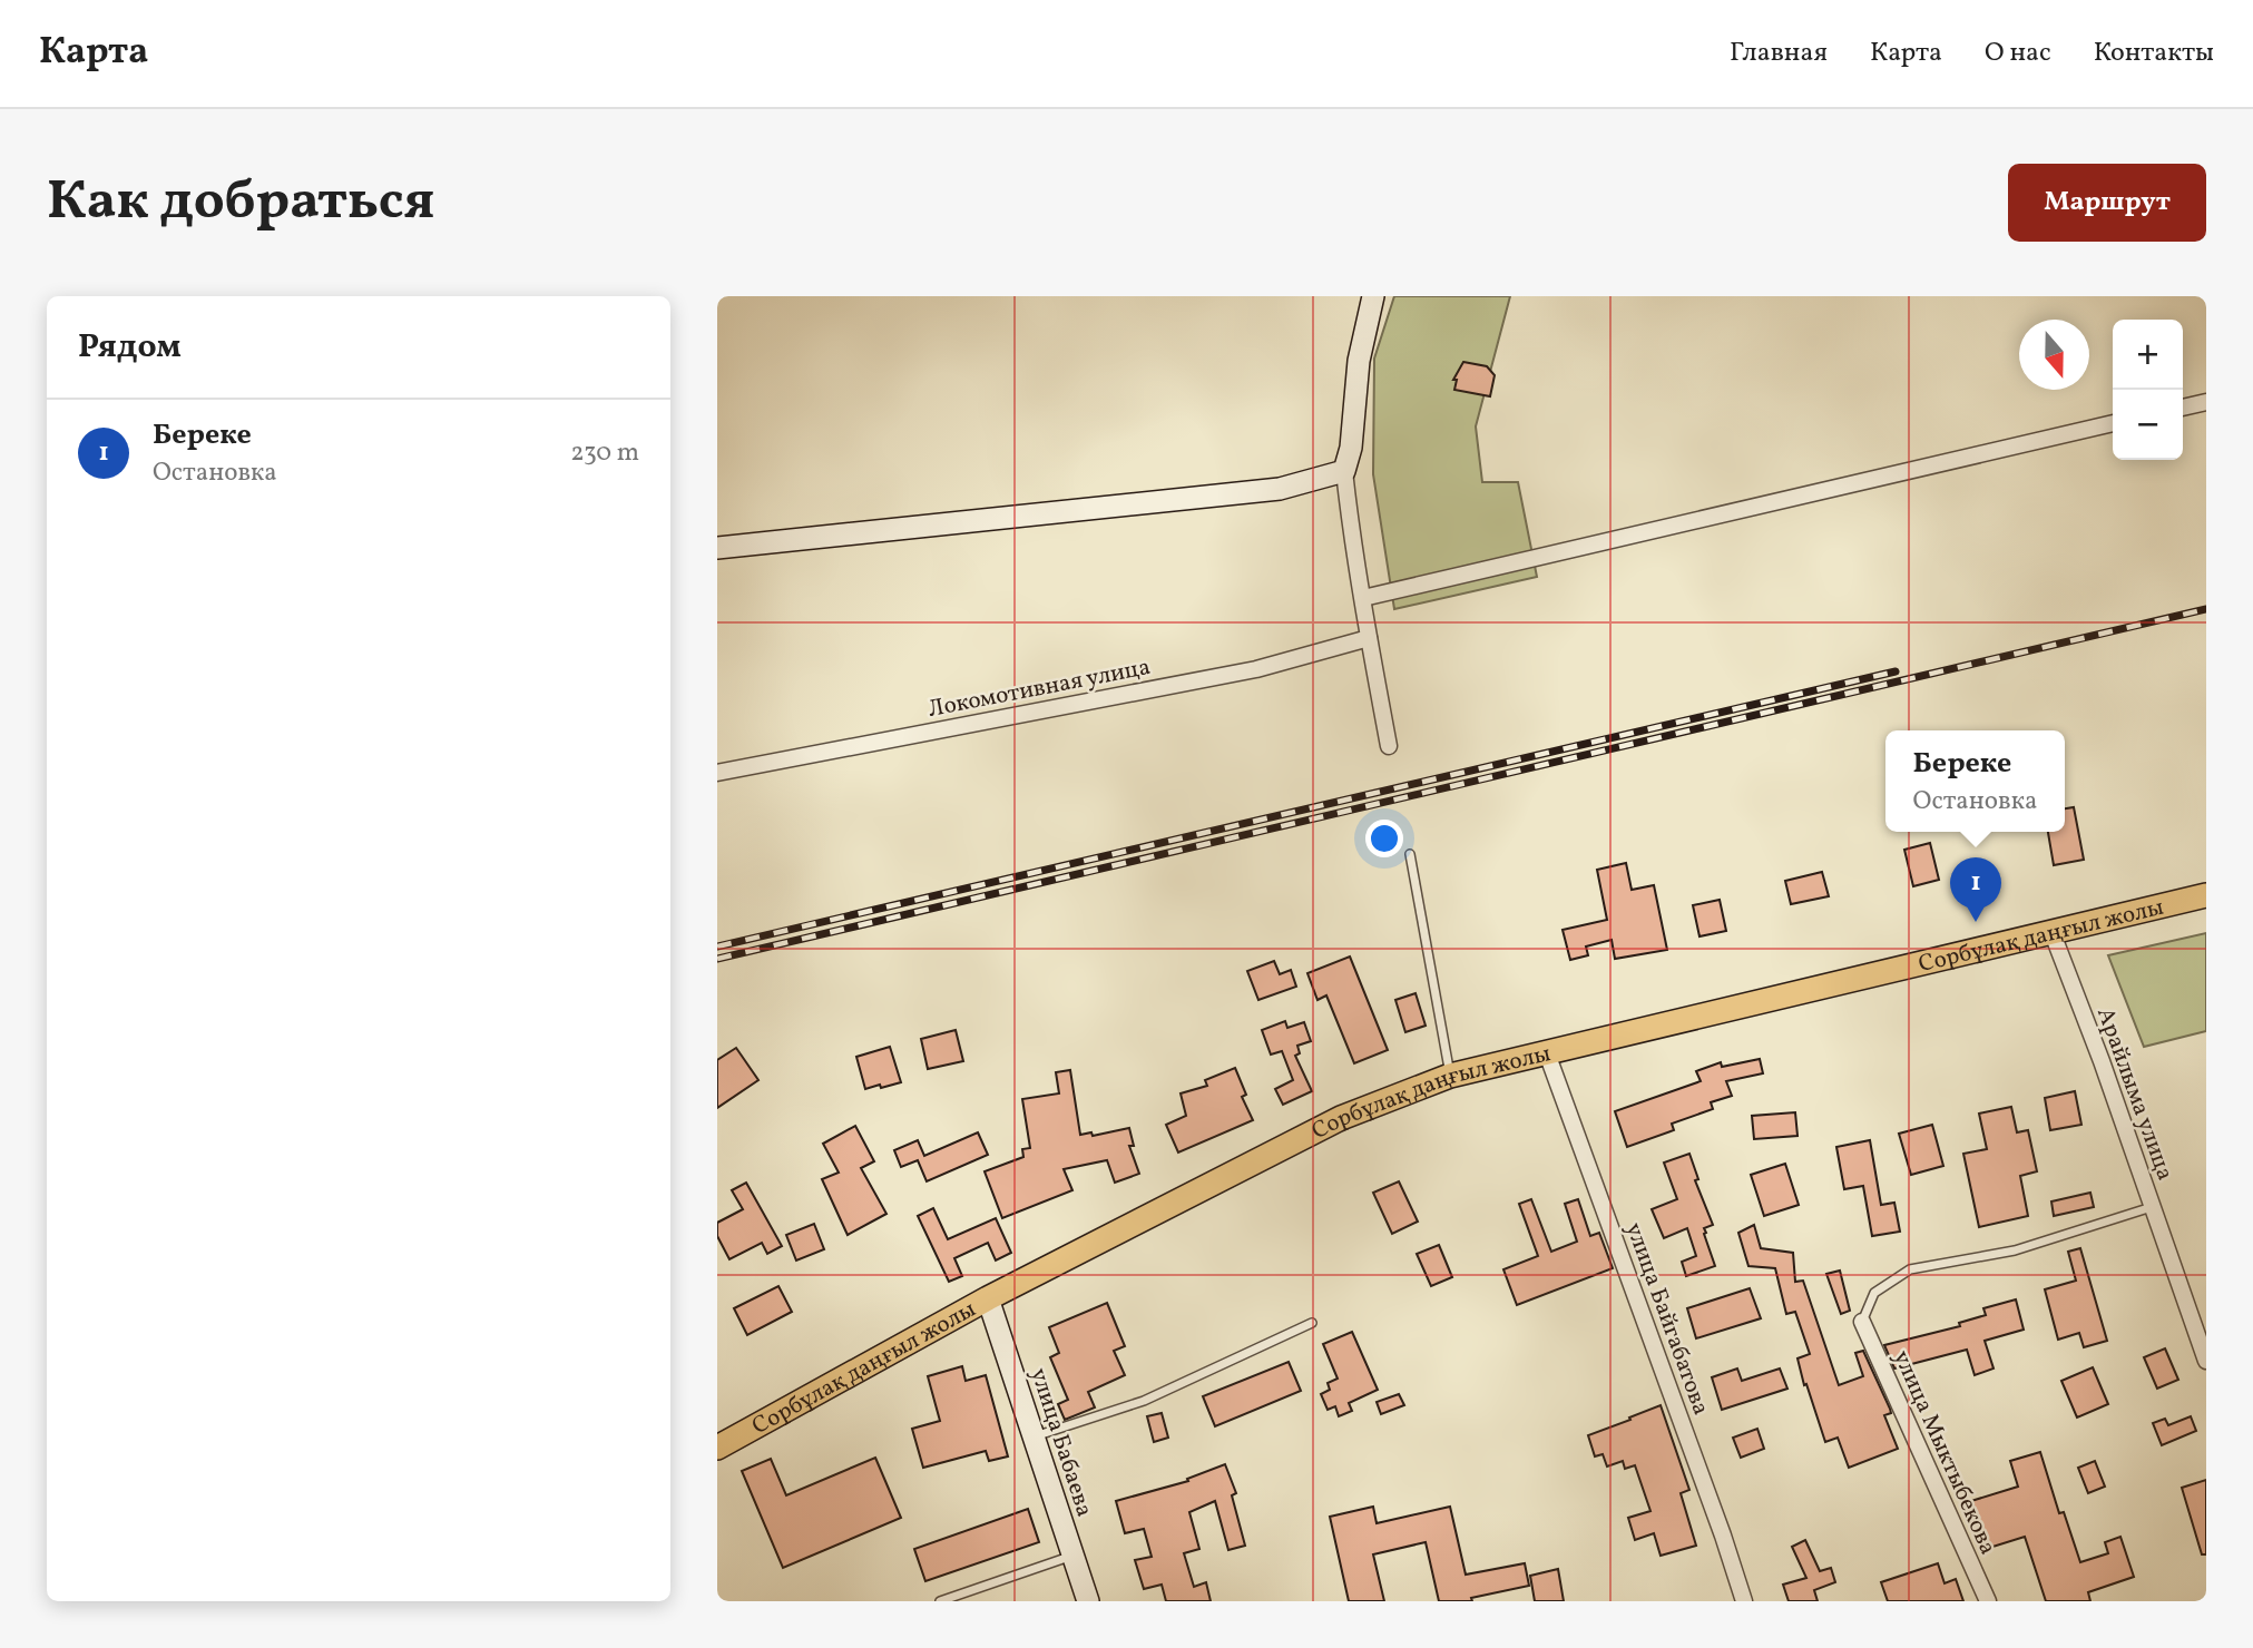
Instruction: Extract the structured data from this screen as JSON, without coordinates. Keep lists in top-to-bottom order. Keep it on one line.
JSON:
{"streets":{"main road":["Сорбұлақ даңғыл жолы","улица Бабаева"],"street":["Локомотивная улица","Арайлыма улица","улица Байгабатова","улица Мыктыбекова"]},"crossings":[["Сорбұлақ даңғыл жолы","Арайлыма улица"],["Сорбұлақ даңғыл жолы","улица Байгабатова"],["Сорбұлақ даңғыл жолы","улица Бабаева"]],"north":"bottom","page":{"header":"Карта","nav":["Главная","Карта","О нас","Контакты"],"buttons":"Маршрут","title":"Как добраться","heading":"Рядом","map_buttons":["+","−"],"list":[{"mark":"1","name":"Береке","note":"Остановка","value":"230 m"}],"popup":["Береке","Остановка"],"pins":"1"}}
